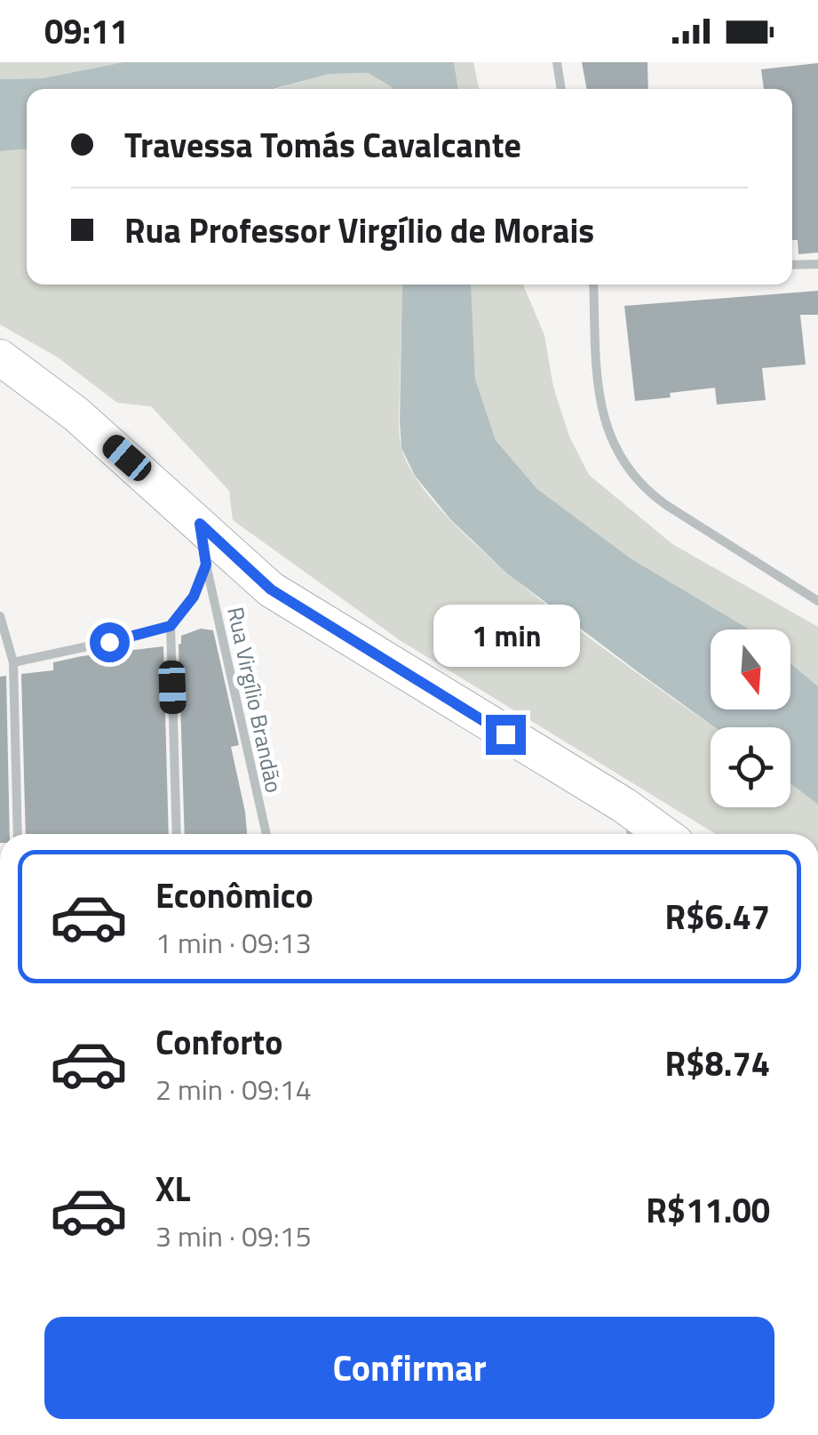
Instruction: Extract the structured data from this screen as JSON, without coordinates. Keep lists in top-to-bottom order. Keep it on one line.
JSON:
{"streets":{"street":["Rua Virgílio Brandão"]},"north":"bottom","page":{"status":"09:11","banner":["Travessa Tomás Cavalcante","Rua Professor Virgílio de Morais"],"bubble":"1 min","list":[{"name":"Econômico","note":"1 min · 09:13","value":"R$6.47"},{"name":"Conforto","note":"2 min · 09:14","value":"R$8.74"},{"name":"XL","note":"3 min · 09:15","value":"R$11.00"}],"buttons":"Confirmar"}}
